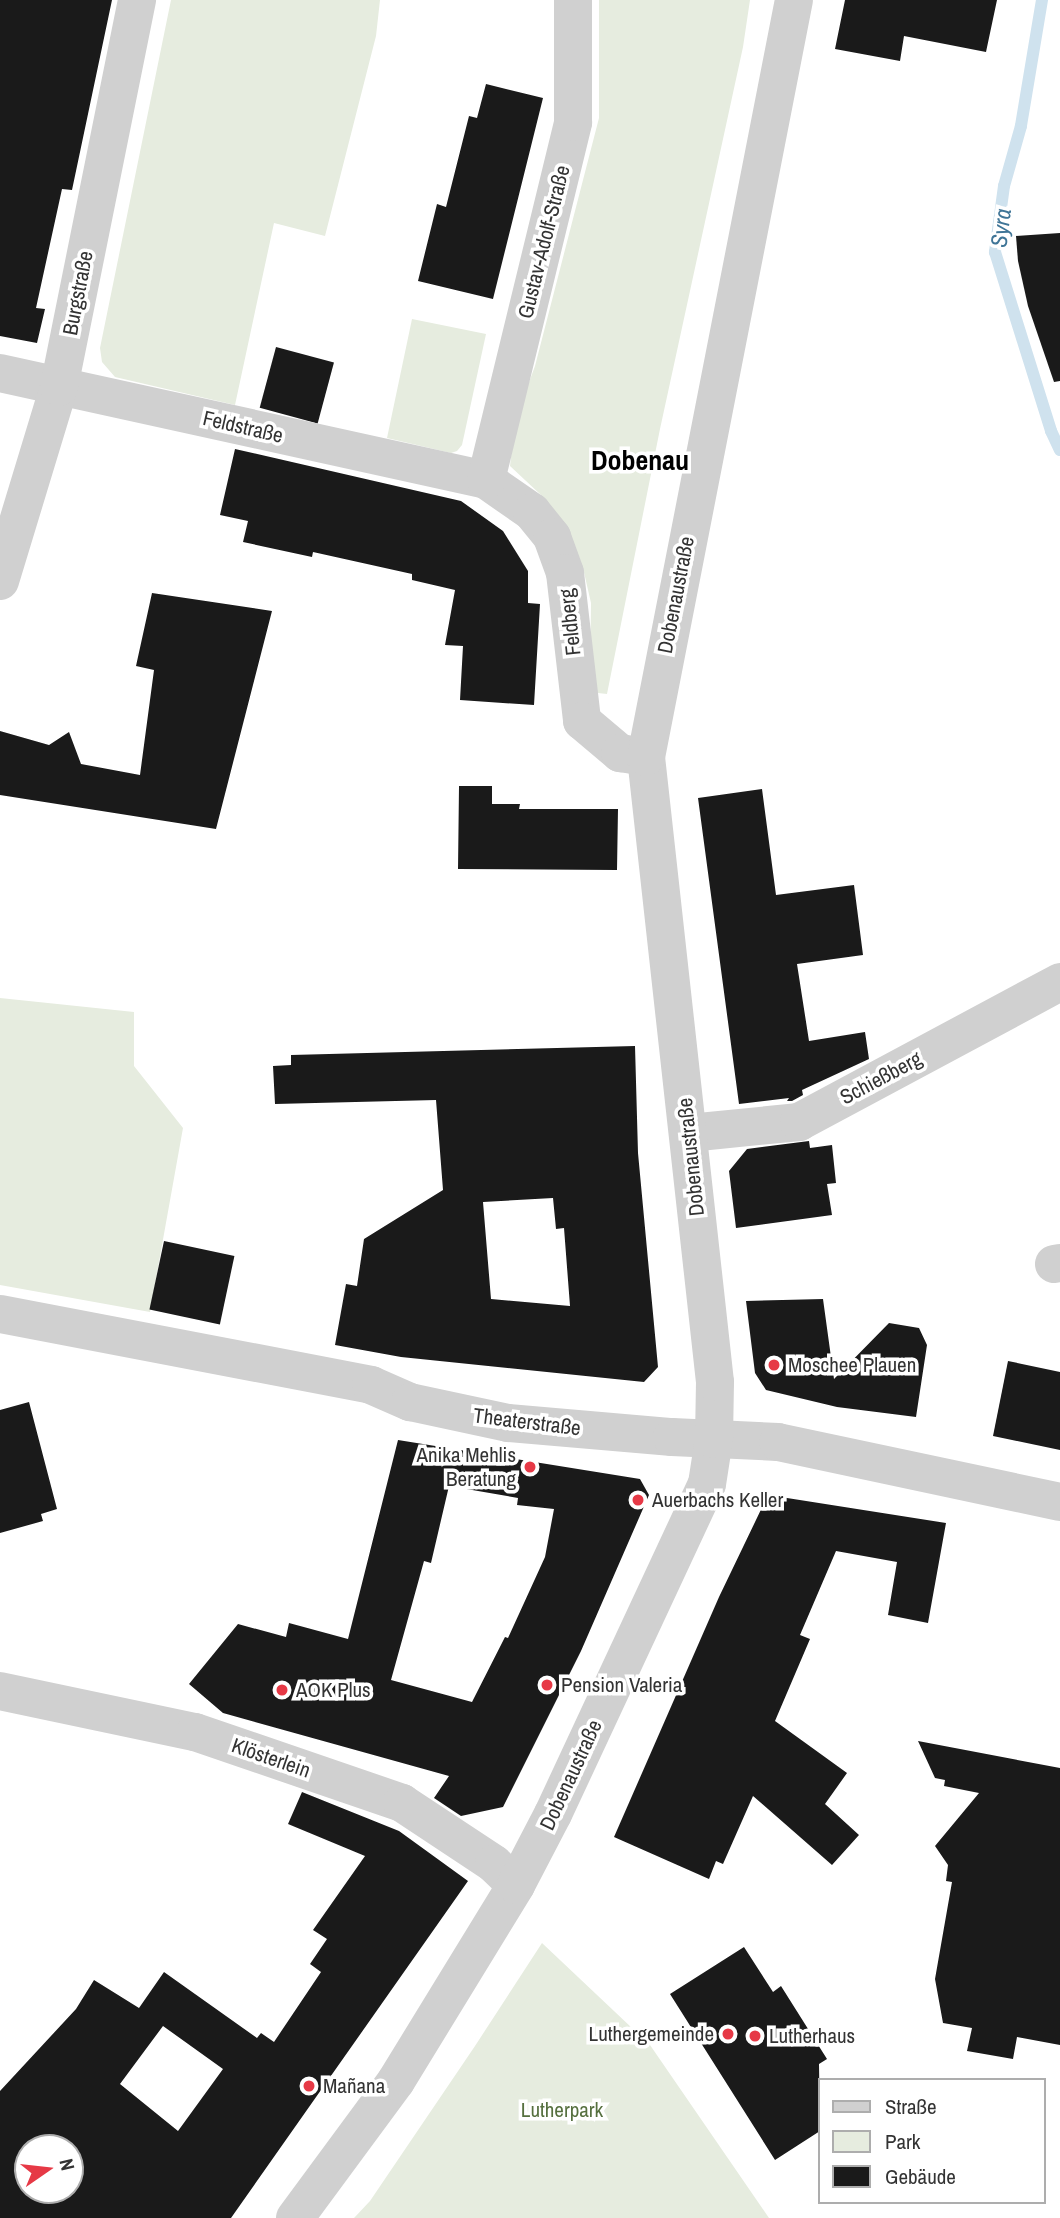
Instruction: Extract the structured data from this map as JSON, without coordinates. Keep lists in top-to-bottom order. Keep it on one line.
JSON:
{"streets":{"street":["Gustav-Adolf-Straße","Burgstraße","Feldstraße","Dobenaustraße","Feldberg","Schießberg","Theaterstraße","Klösterlein"]},"crossings":[["Gustav-Adolf-Straße","Feldstraße"],["Gustav-Adolf-Straße","Feldberg"],["Burgstraße","Feldstraße"],["Feldstraße","Feldberg"],["Dobenaustraße","Feldberg"],["Dobenaustraße","Schießberg"],["Dobenaustraße","Theaterstraße"],["Dobenaustraße","Klösterlein"]],"districts":["Dobenau"],"water":["Syra"],"parks":["Lutherpark"],"places":["Moschee Plauen","Anika Mehlis Beratung","Auerbachs Keller","Pension Valeria","AOK Plus","Luthergemeinde","Lutherhaus","Mañana"],"legend":["Straße","Park","Gebäude"],"north":"right"}
